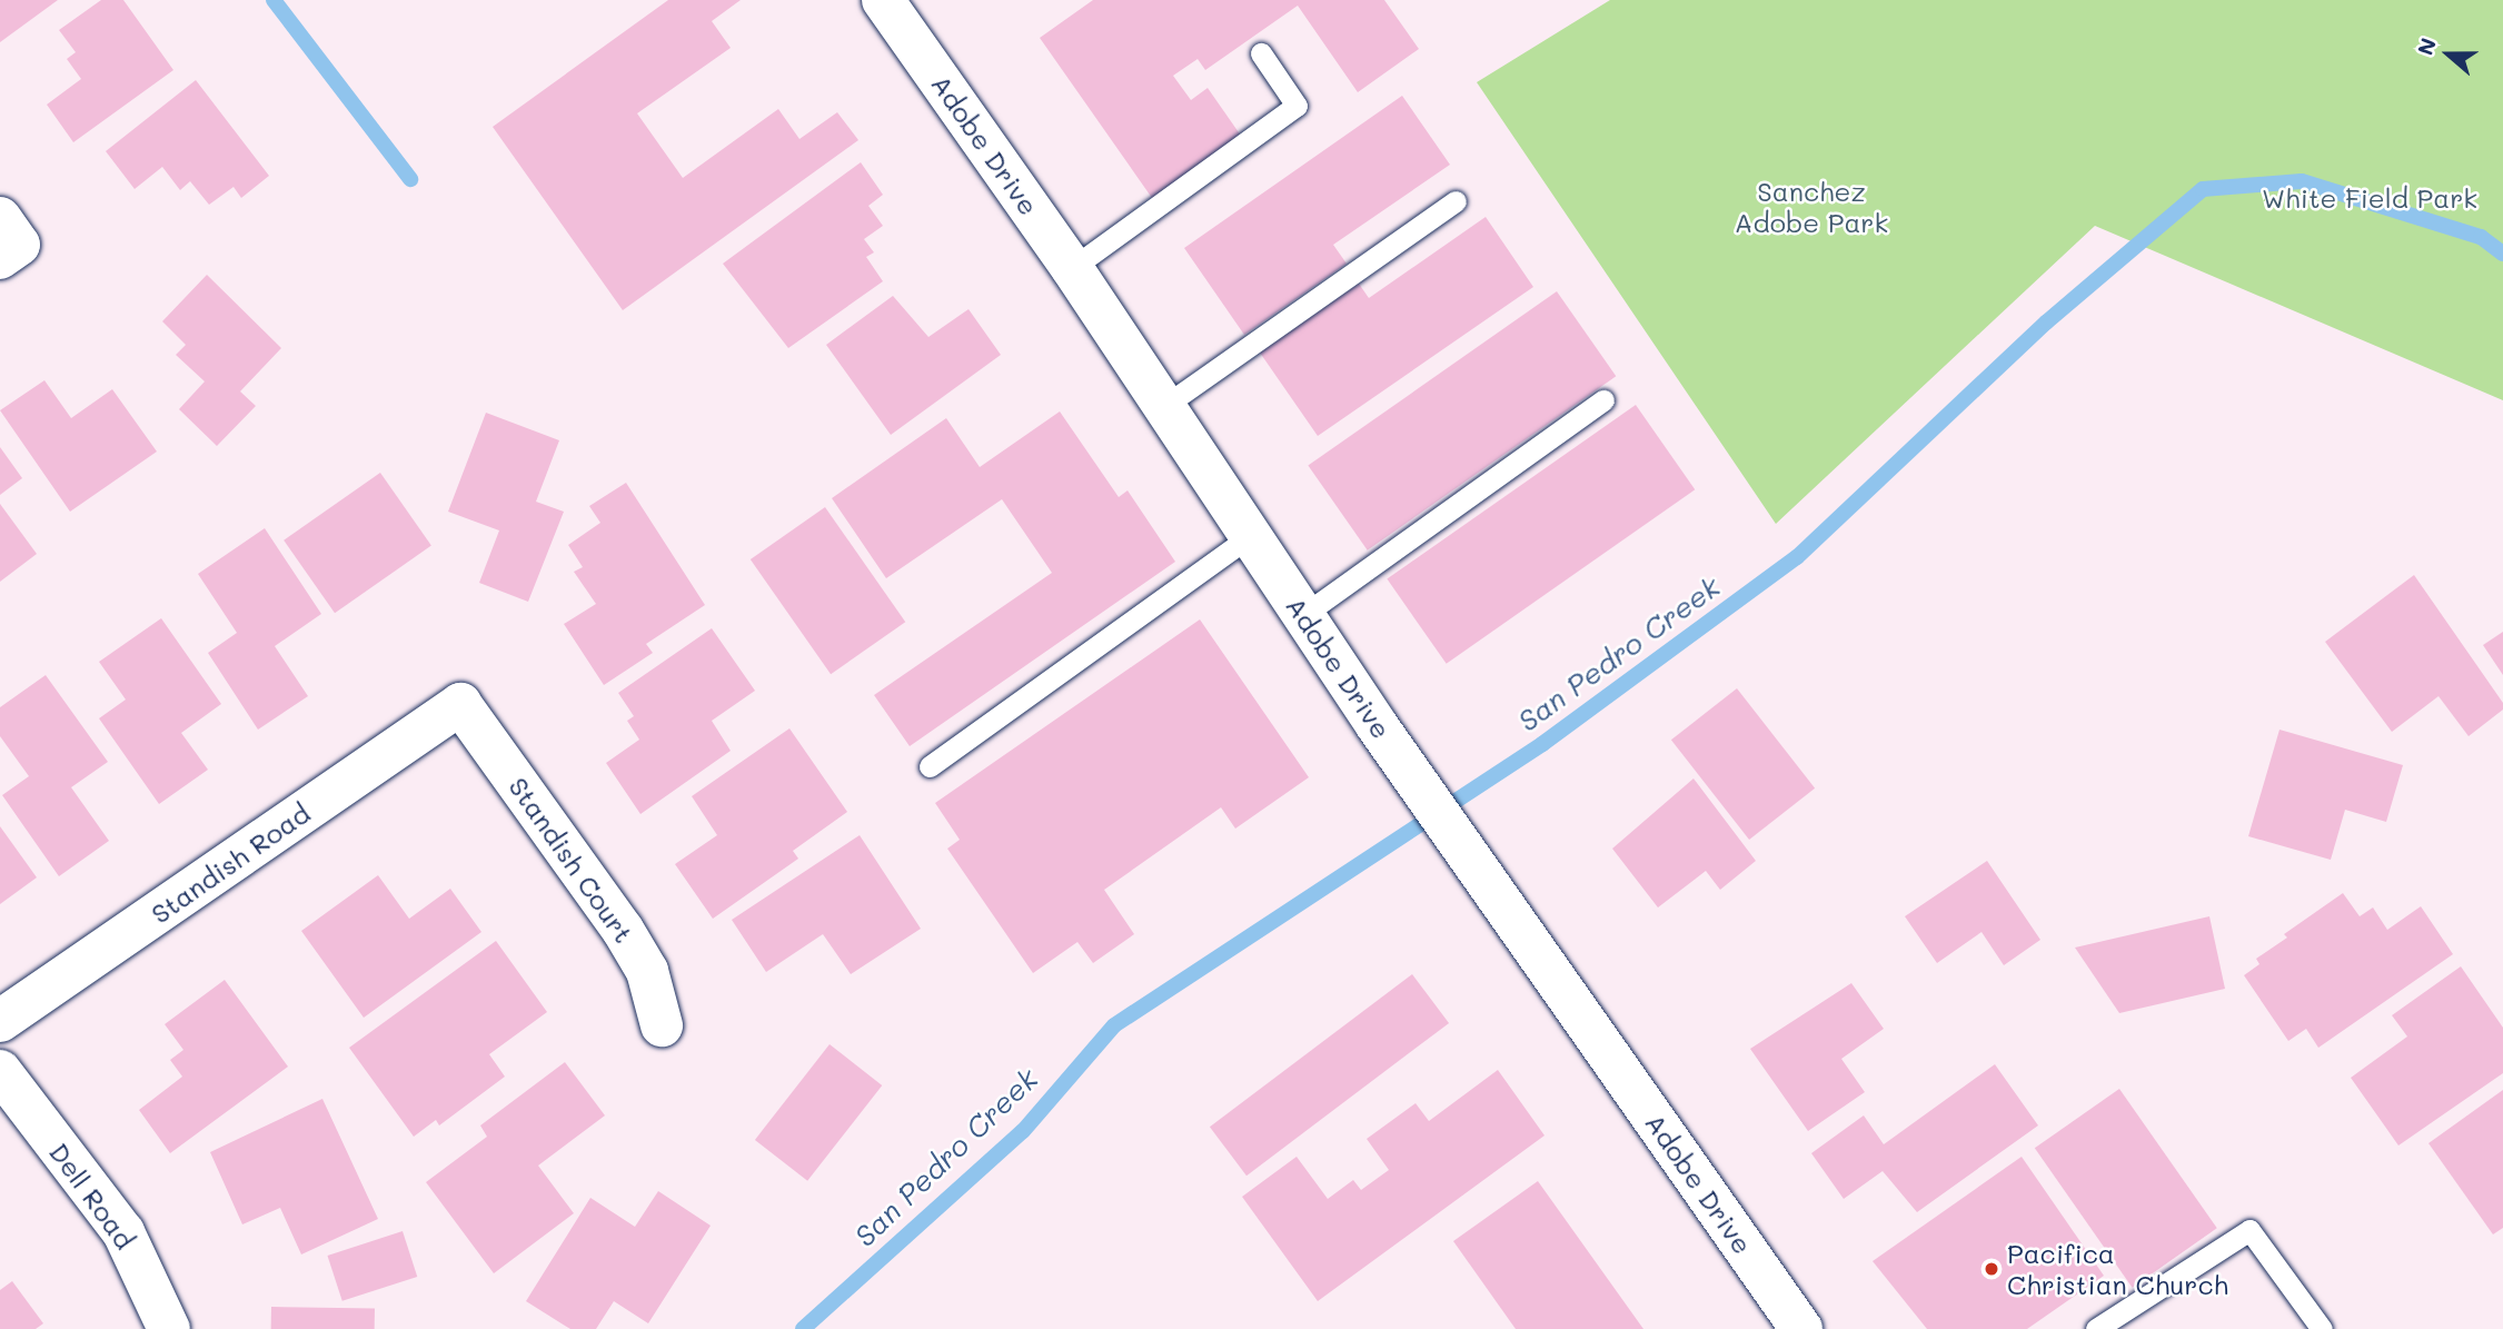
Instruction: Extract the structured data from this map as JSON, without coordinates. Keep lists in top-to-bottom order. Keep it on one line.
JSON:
{"streets":{"street":["Adobe Drive","Standish Court","Standish Road","Dell Road"]},"crossings":[["Standish Court","Standish Road"]],"water":["San Pedro Creek"],"parks":["Sanchez Adobe Park","White Field Park"],"places":["Pacifica Christian Church"],"north":"left"}
